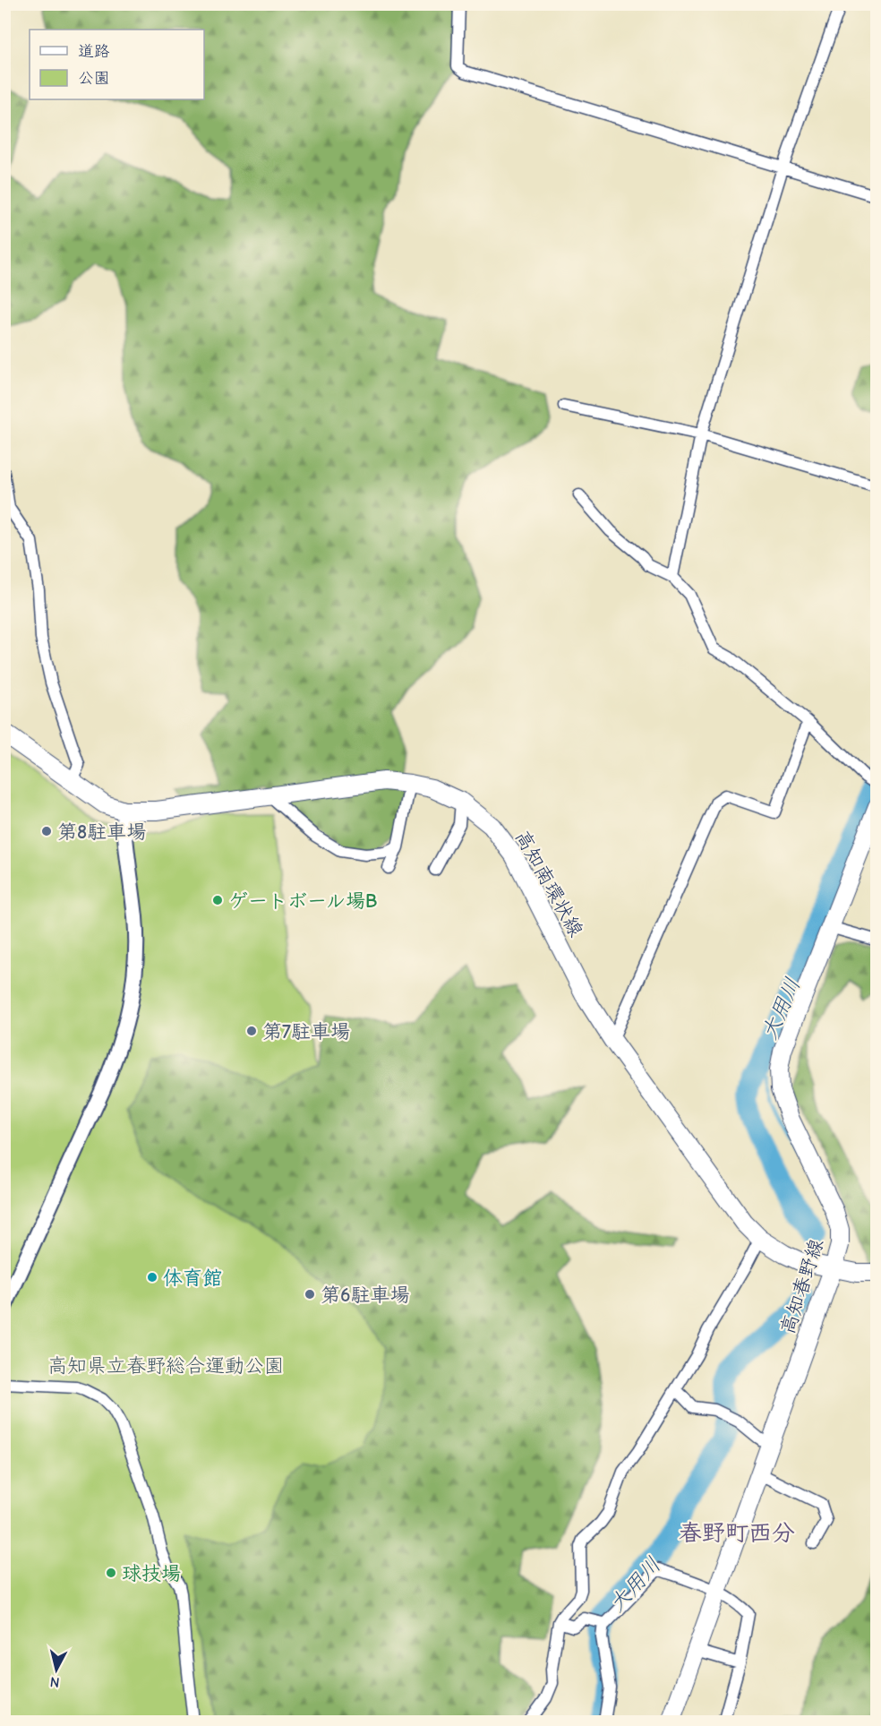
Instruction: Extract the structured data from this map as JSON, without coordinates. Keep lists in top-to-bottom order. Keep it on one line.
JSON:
{"streets":{"main road":["高知南環状線","高知春野線"]},"crossings":[["高知南環状線","高知春野線"]],"districts":["春野町西分"],"water":["大用川"],"parks":["高知県立春野総合運動公園"],"places":["第8駐車場","ゲートボール場B","第7駐車場","体育館","第6駐車場","球技場"],"legend":["道路","公園"],"north":"bottom"}
